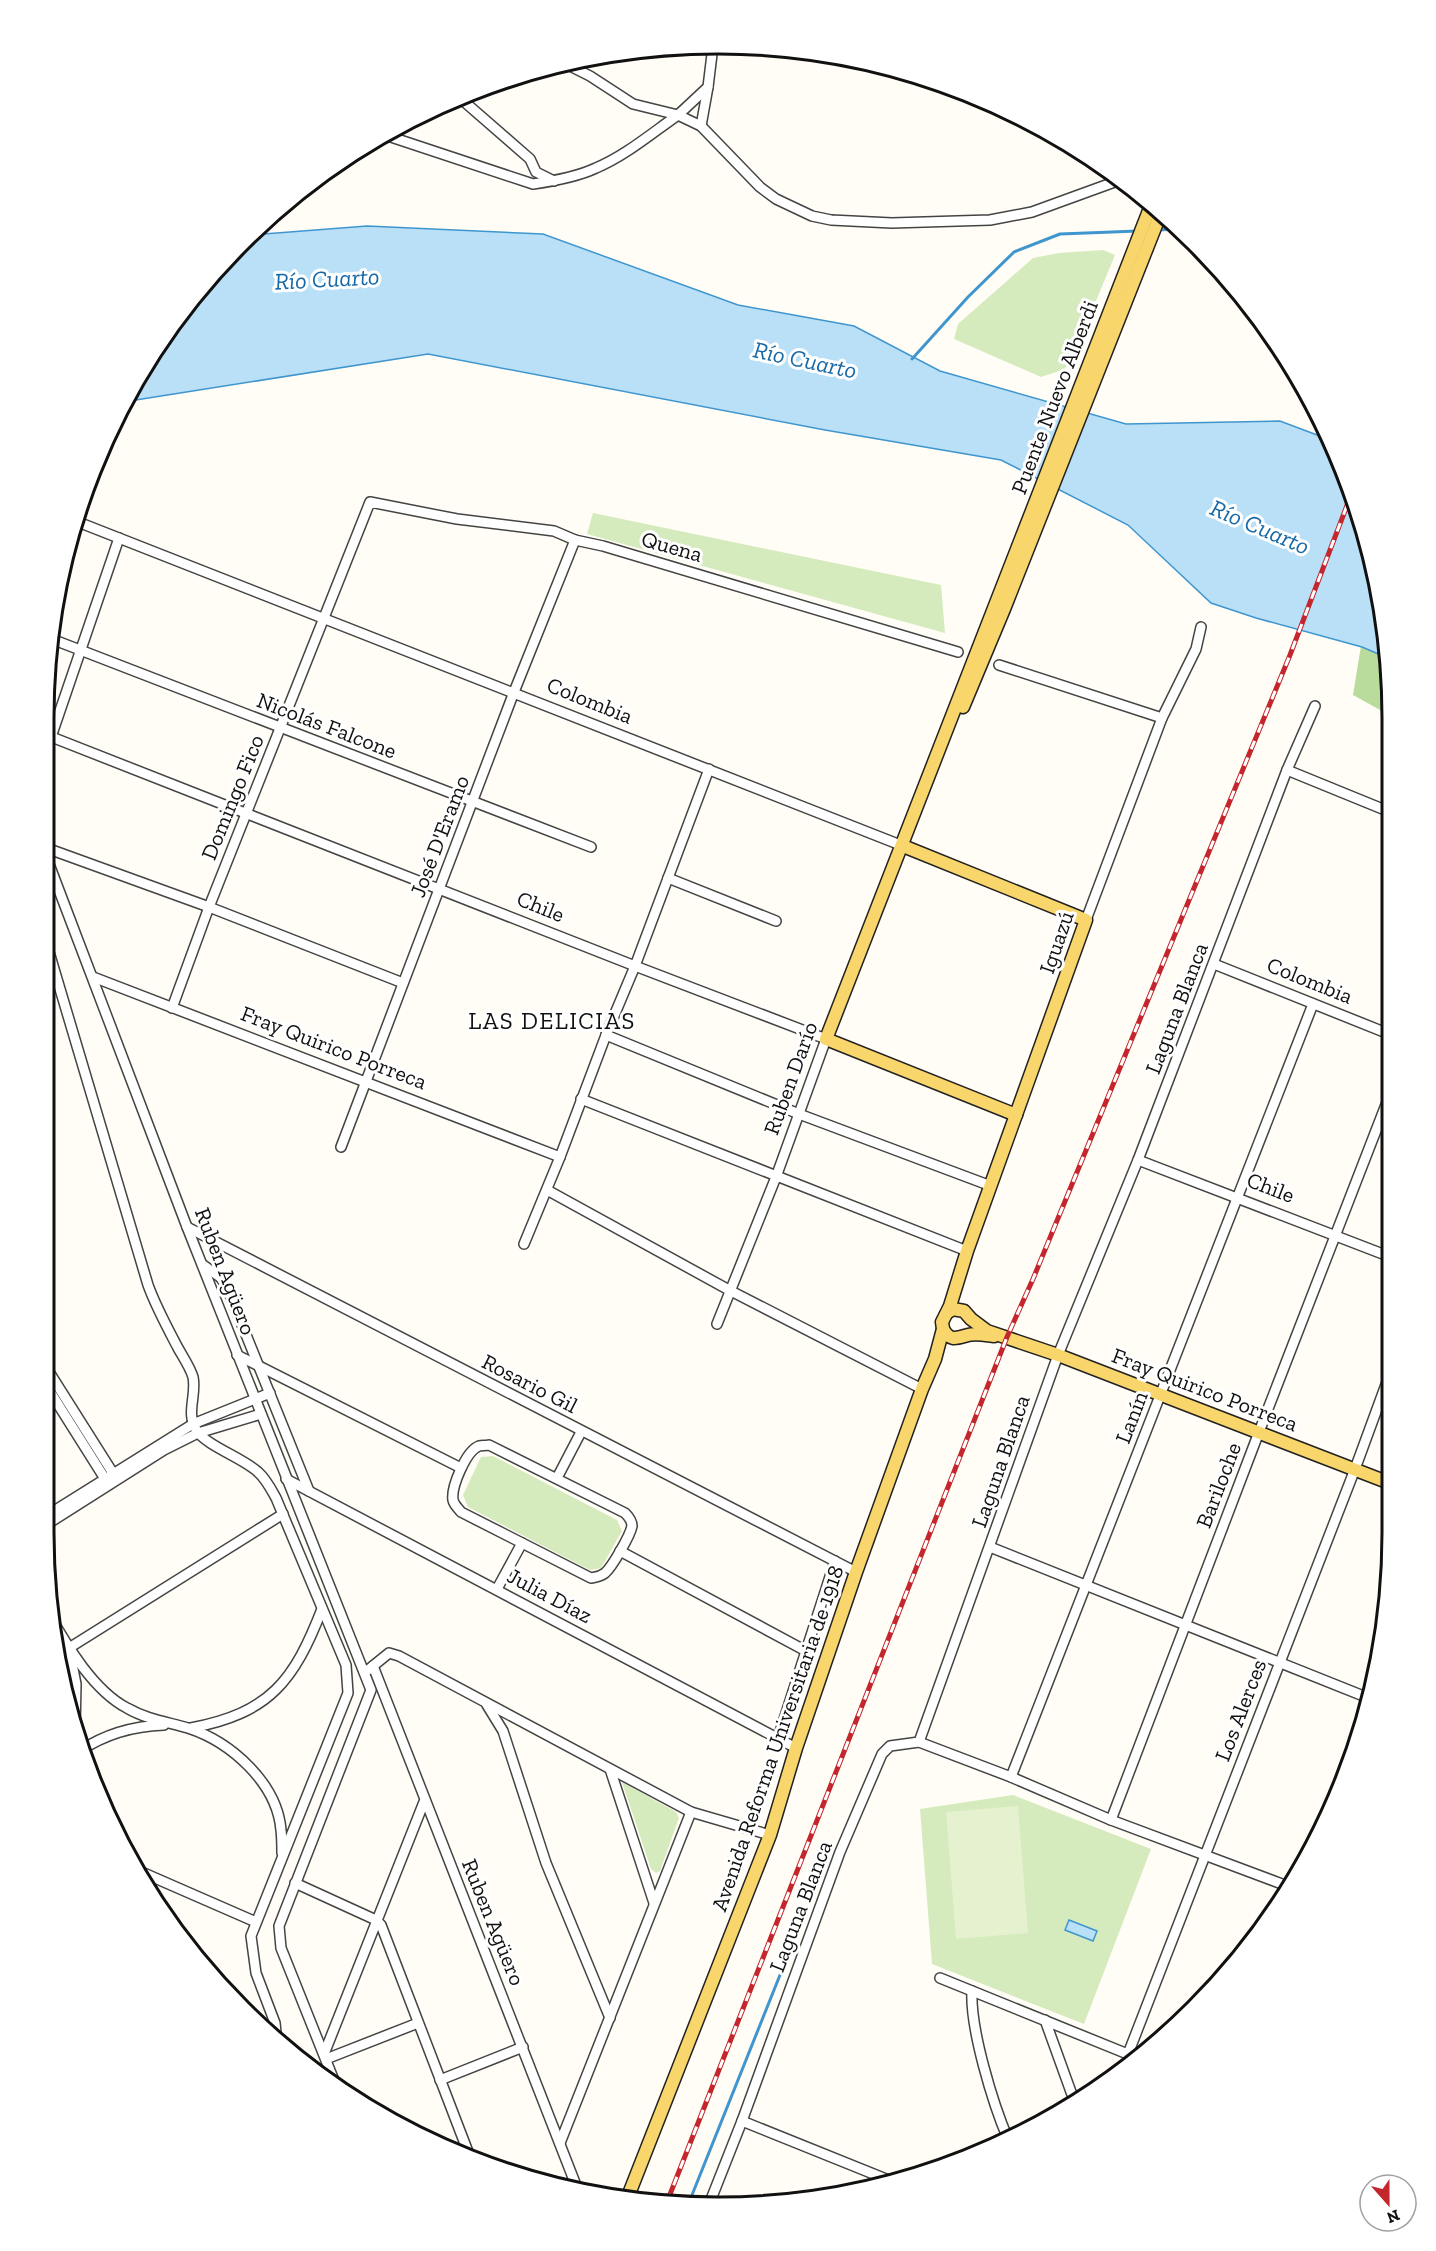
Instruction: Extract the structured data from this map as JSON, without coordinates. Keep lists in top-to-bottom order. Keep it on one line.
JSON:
{"streets":{"main road":["Puente Nuevo Alberdi","Colombia","Chile","Iguazú","Fray Quirico Porreca","Ruben Darío","Avenida Reforma Universitaria de 1918"],"street":["Quena","Nicolás Falcone","Domingo Fico","José D'Eramo","Laguna Blanca","Ruben Agüero","Rosario Gil","Lanín","Bariloche","Julia Díaz","Los Alerces"]},"crossings":[["Puente Nuevo Alberdi","Ruben Darío"],["Quena","Domingo Fico"],["Quena","José D'Eramo"],["Colombia","Domingo Fico"],["Colombia","José D'Eramo"],["Colombia","Iguazú"],["Colombia","Laguna Blanca"],["Colombia","Ruben Darío"],["Colombia","Lanín"],["Nicolás Falcone","Domingo Fico"],["Nicolás Falcone","José D'Eramo"],["Domingo Fico","Chile"],["Domingo Fico","Fray Quirico Porreca"],["José D'Eramo","Chile"],["José D'Eramo","Fray Quirico Porreca"],["Chile","Iguazú"],["Chile","Laguna Blanca"],["Chile","Ruben Darío"],["Chile","Lanín"],["Chile","Bariloche"],["Iguazú","Fray Quirico Porreca"],["Laguna Blanca","Fray Quirico Porreca"],["Fray Quirico Porreca","Ruben Agüero"],["Fray Quirico Porreca","Lanín"],["Fray Quirico Porreca","Bariloche"],["Fray Quirico Porreca","Los Alerces"],["Ruben Agüero","Rosario Gil"],["Ruben Agüero","Julia Díaz"],["Rosario Gil","Avenida Reforma Universitaria de 1918"],["Julia Díaz","Avenida Reforma Universitaria de 1918"]],"districts":["LAS DELICIAS"],"water":["Río Cuarto"],"north":"bottom"}
